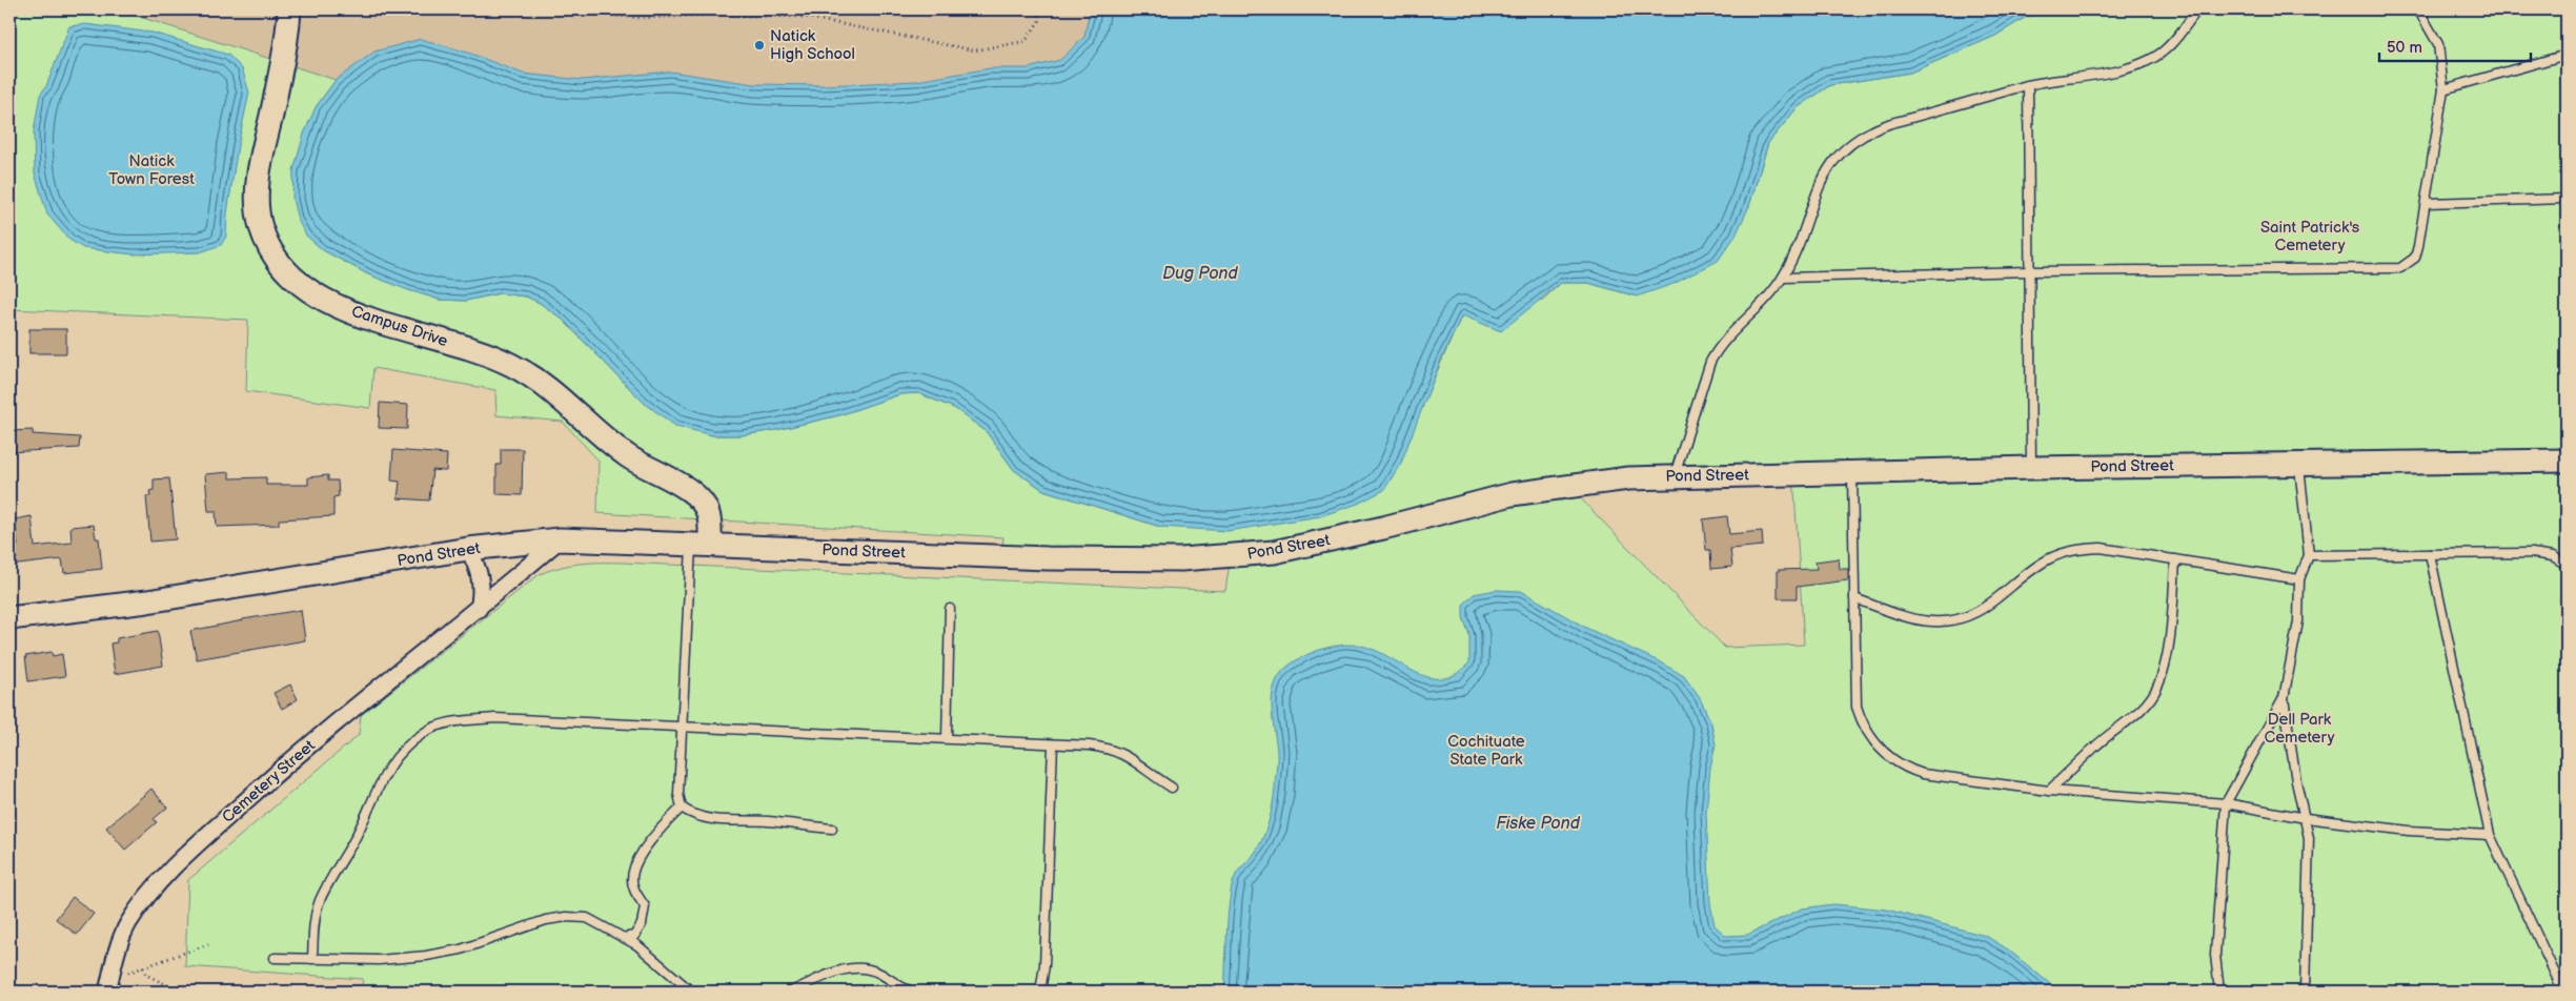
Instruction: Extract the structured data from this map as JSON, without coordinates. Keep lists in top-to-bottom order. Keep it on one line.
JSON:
{"streets":{"street":["Campus Drive","Pond Street","Cemetery Street"]},"crossings":[["Campus Drive","Pond Street"],["Pond Street","Cemetery Street"]],"water":["Dug Pond","Fiske Pond"],"parks":["Natick Town Forest","Saint Patrick's Cemetery","Dell Park Cemetery","Cochituate State Park"],"places":["Natick High School"],"scale_bar":"50 m"}
